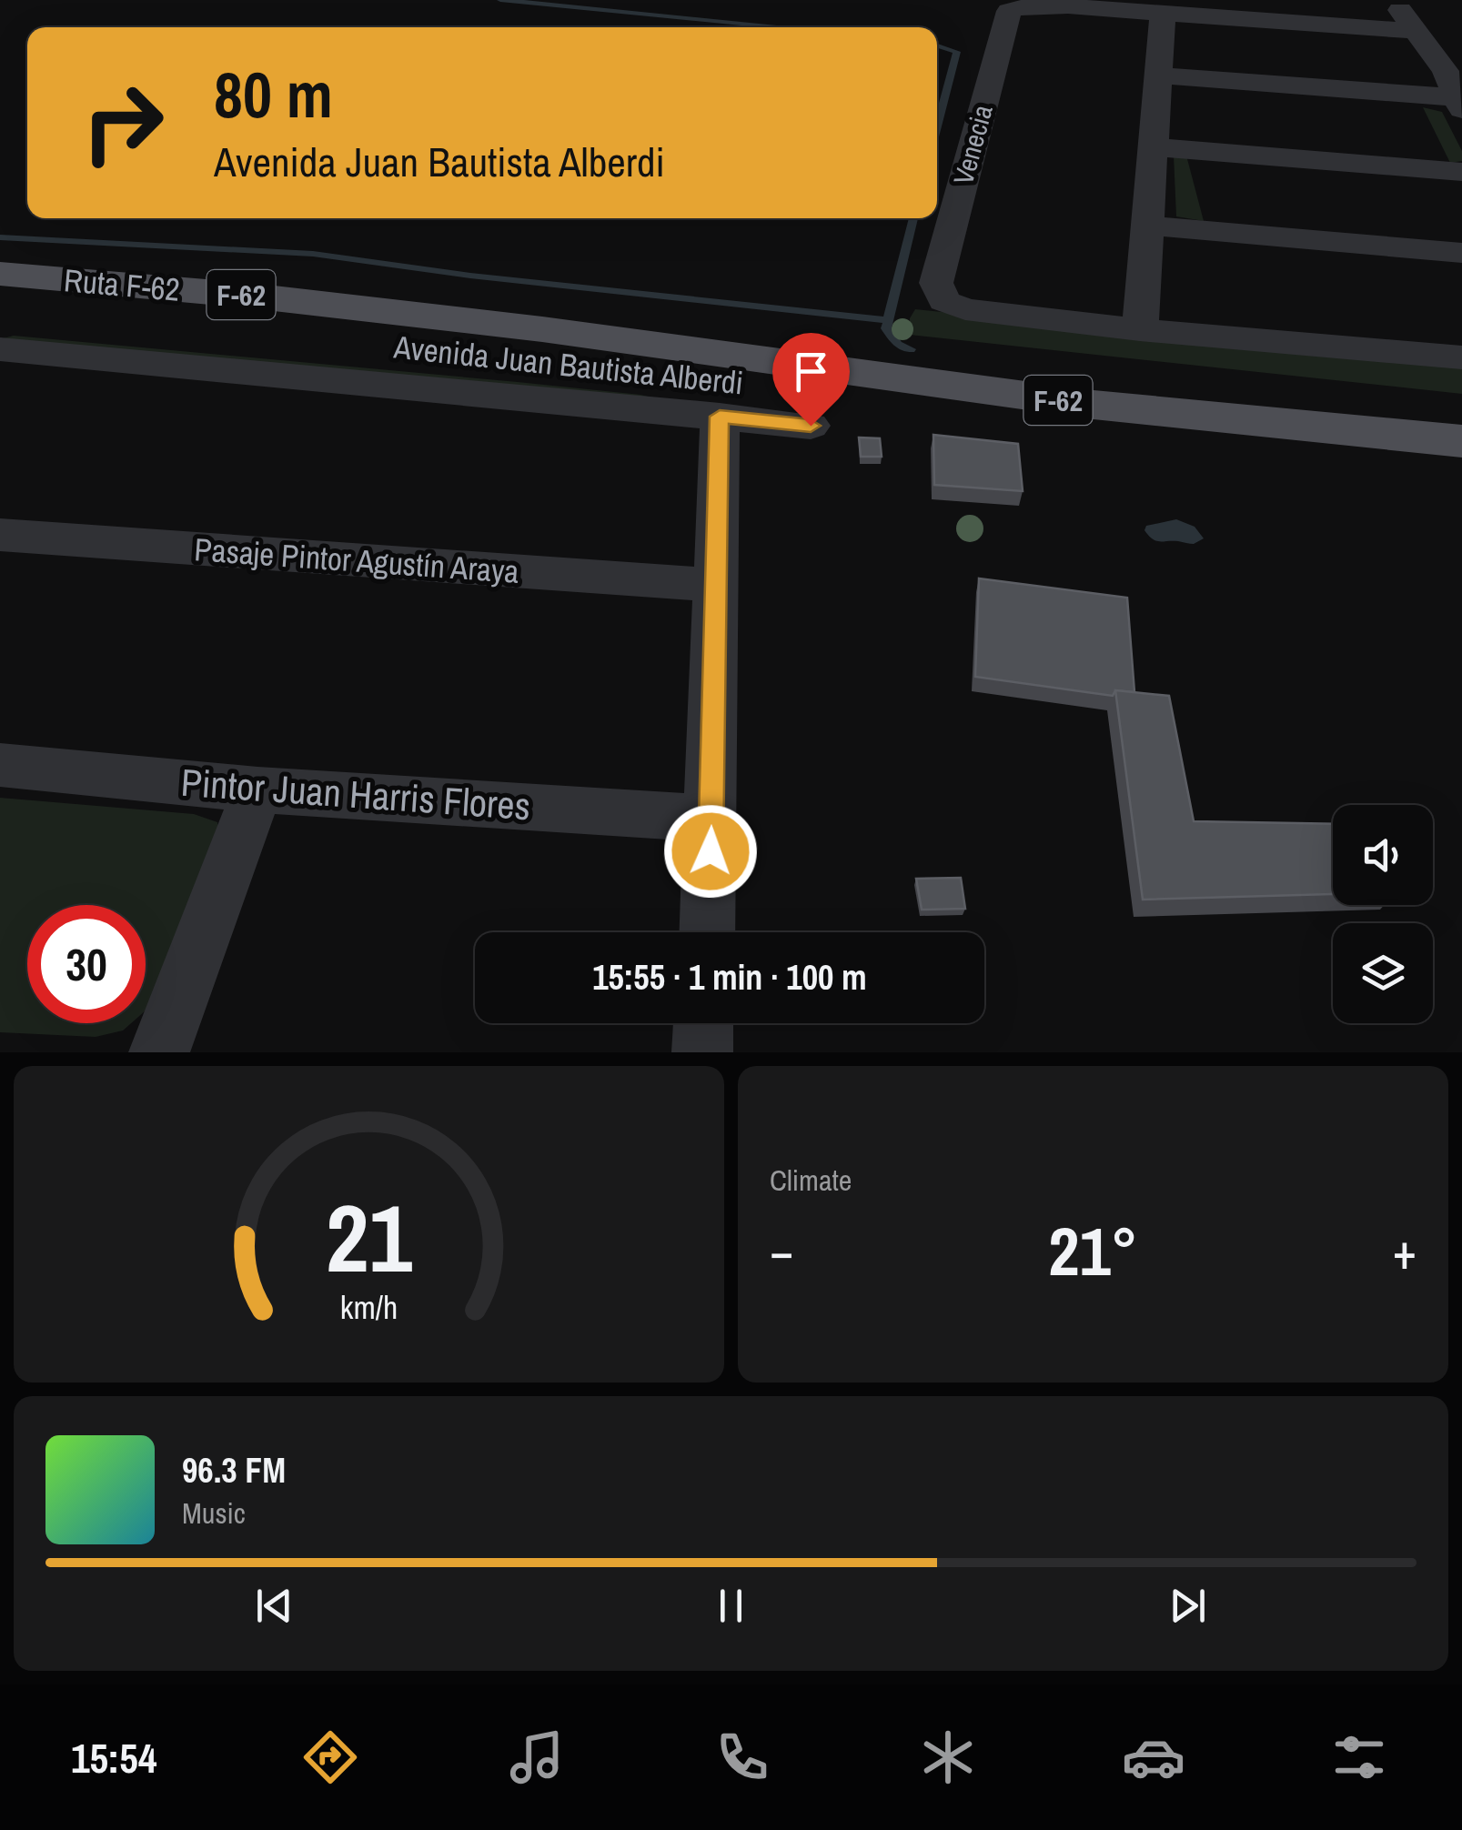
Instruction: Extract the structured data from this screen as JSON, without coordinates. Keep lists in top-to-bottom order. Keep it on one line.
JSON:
{"streets":{"main road":["Ruta F-62","F-62","Avenida Juan Bautista Alberdi"],"street":["Venecia","Pasaje Pintor Agustín Araya","Pintor Juan Harris Flores"]},"crossings":[["Ruta F-62","Avenida Juan Bautista Alberdi"]],"page":{"turn":["80 m","Avenida Juan Bautista Alberdi"],"limit":"30","trip":"15:55 · 1 min · 100 m","tile":"Climate","heat":["−","21°","+"],"song":["96.3 FM","Music"],"tabs":"15:54","gauge":["21","km/h"]}}
